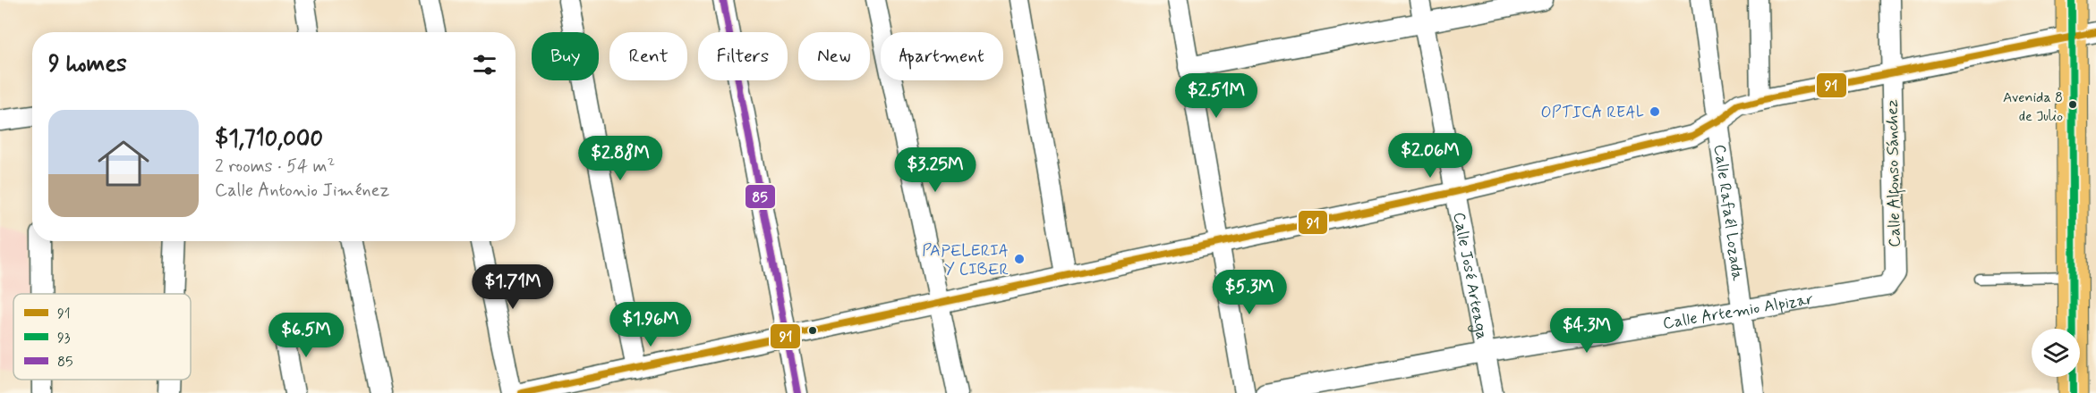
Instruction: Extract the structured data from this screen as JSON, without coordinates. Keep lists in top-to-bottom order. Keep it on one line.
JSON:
{"streets":{"street":["Calle Alfonso Sánchez","Calle Rafaél Lozada","Calle José Arteaga","Calle Artemio Alpizar"]},"crossings":[["Calle Alfonso Sánchez","Calle Artemio Alpizar"],["Calle Rafaél Lozada","Calle Artemio Alpizar"],["Calle José Arteaga","Calle Artemio Alpizar"]],"places":["Avenida 8 de Julio","OPTICA REAL","PAPELERIA Y CIBER"],"lines":["transit line 93","transit line 85","transit line 91"],"legend":["91","93","85"],"page":{"chip":["Buy","Rent","Filters","New","Apartment"],"heading":"9 homes","price":["$2.51M","$2.06M","$2.88M","$3.25M","$1.71M","$5.3M","$1.96M","$4.3M","$6.5M"],"list":[{"name":"$1,710,000","note":"2 rooms · 54 m² · Calle Antonio Jiménez"}]}}
